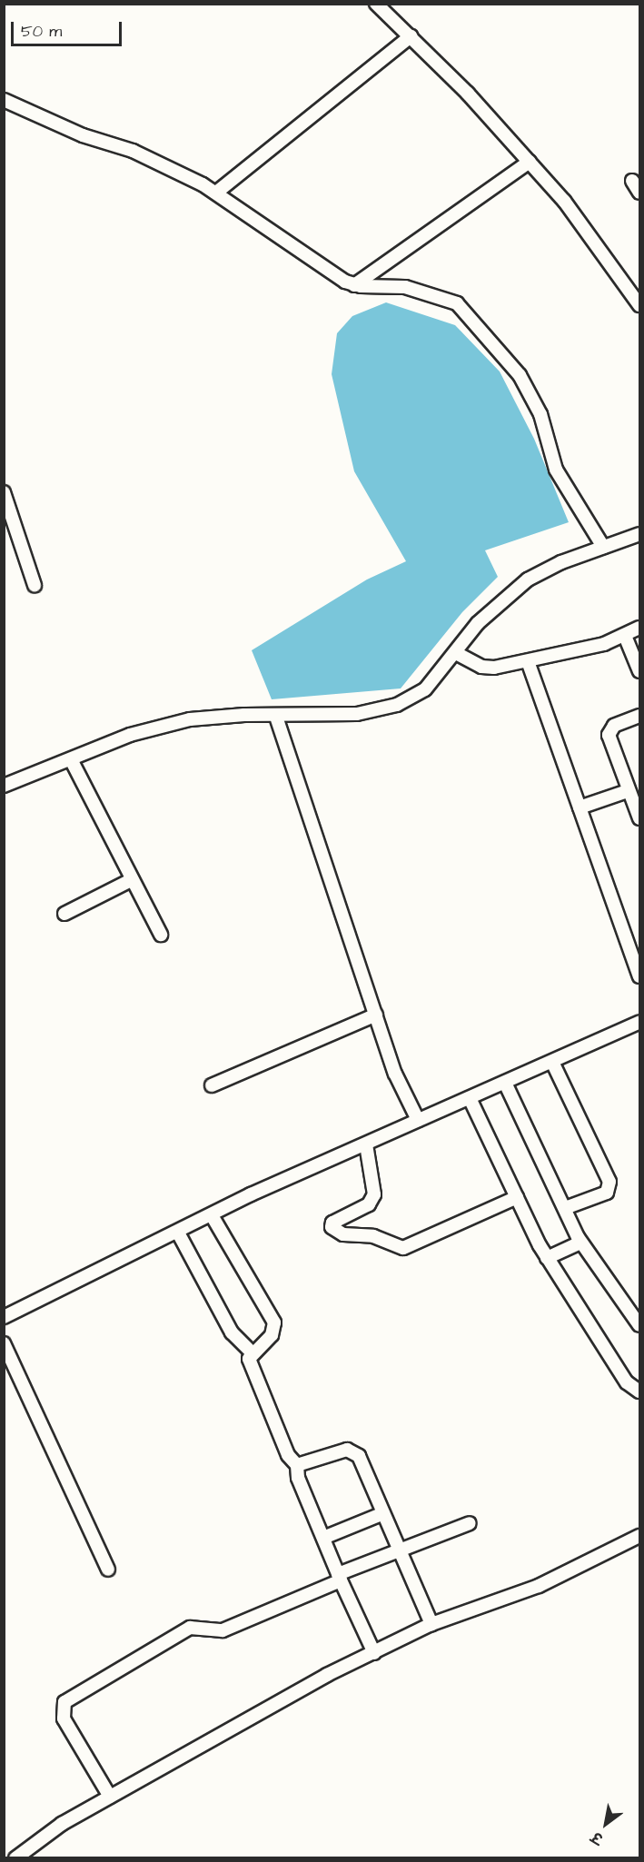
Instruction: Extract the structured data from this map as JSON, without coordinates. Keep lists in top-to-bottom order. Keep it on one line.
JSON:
{"scale_bar":"50 m","north":"bottom left"}
